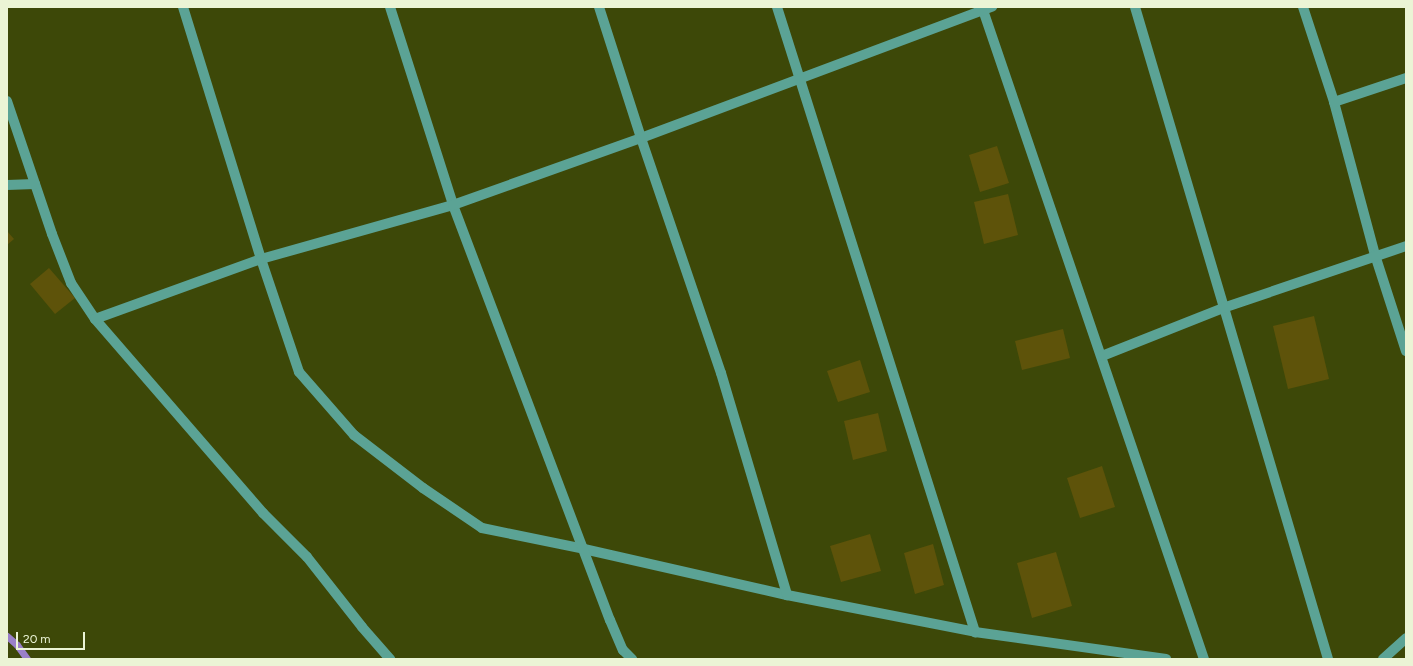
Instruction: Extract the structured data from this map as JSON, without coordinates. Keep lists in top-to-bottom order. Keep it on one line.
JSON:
{"scale_bar":"20 m"}
